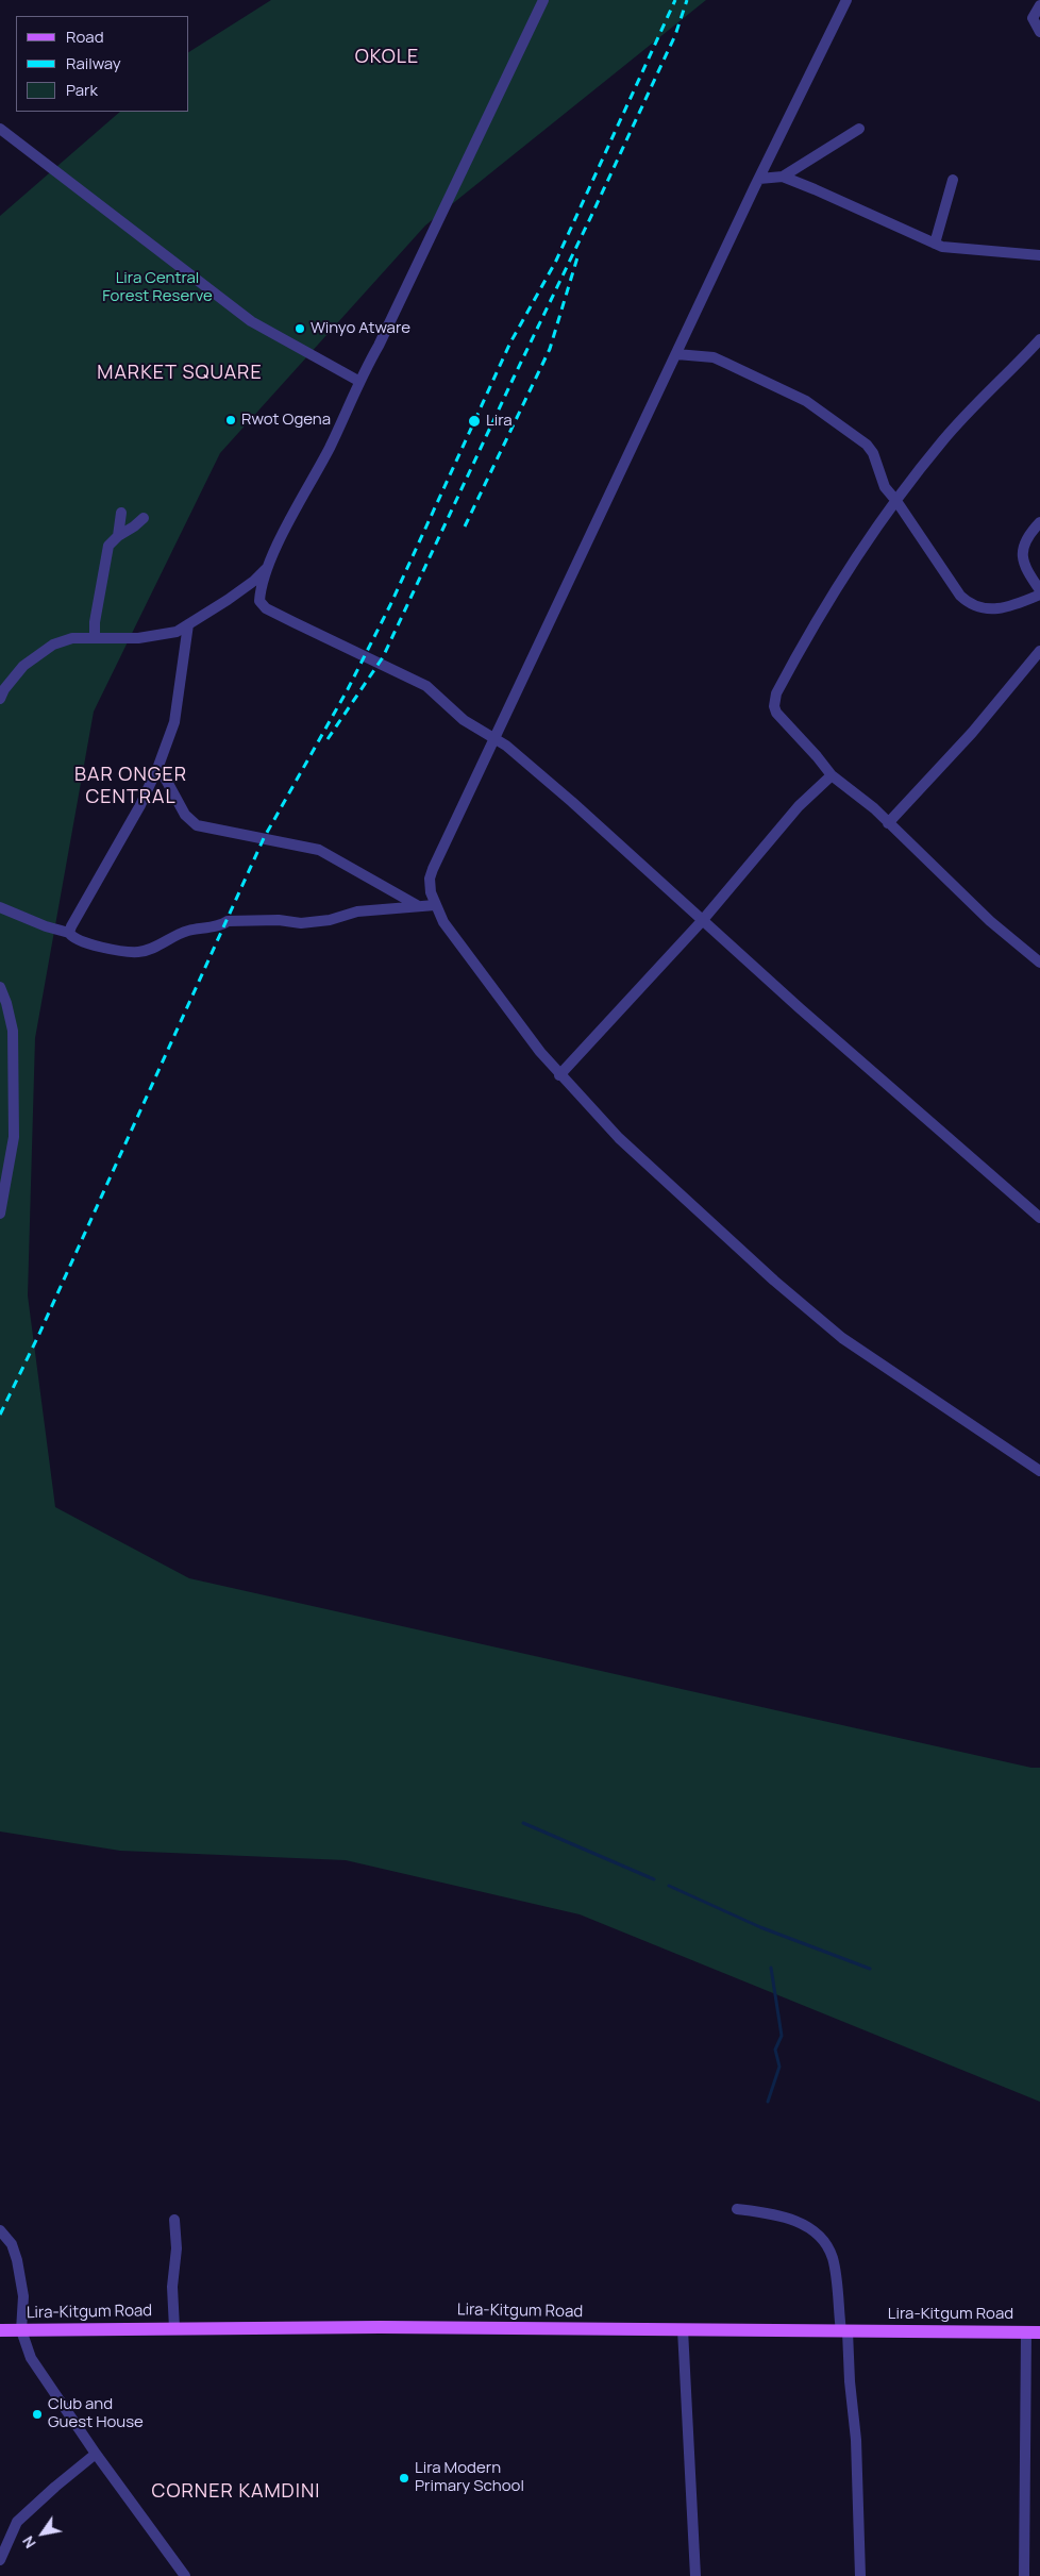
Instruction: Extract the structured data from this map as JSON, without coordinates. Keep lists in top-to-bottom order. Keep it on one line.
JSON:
{"streets":{"main road":["Lira-Kitgum Road"]},"districts":["OKOLE","MARKET SQUARE","BAR ONGER CENTRAL","CORNER KAMDINI"],"parks":["Lira Central Forest Reserve"],"places":["Winyo Atware","Rwot Ogena","Lira","Club and Guest House","Lira Modern Primary School"],"legend":["Road","Railway","Park"],"north":"bottom left"}
